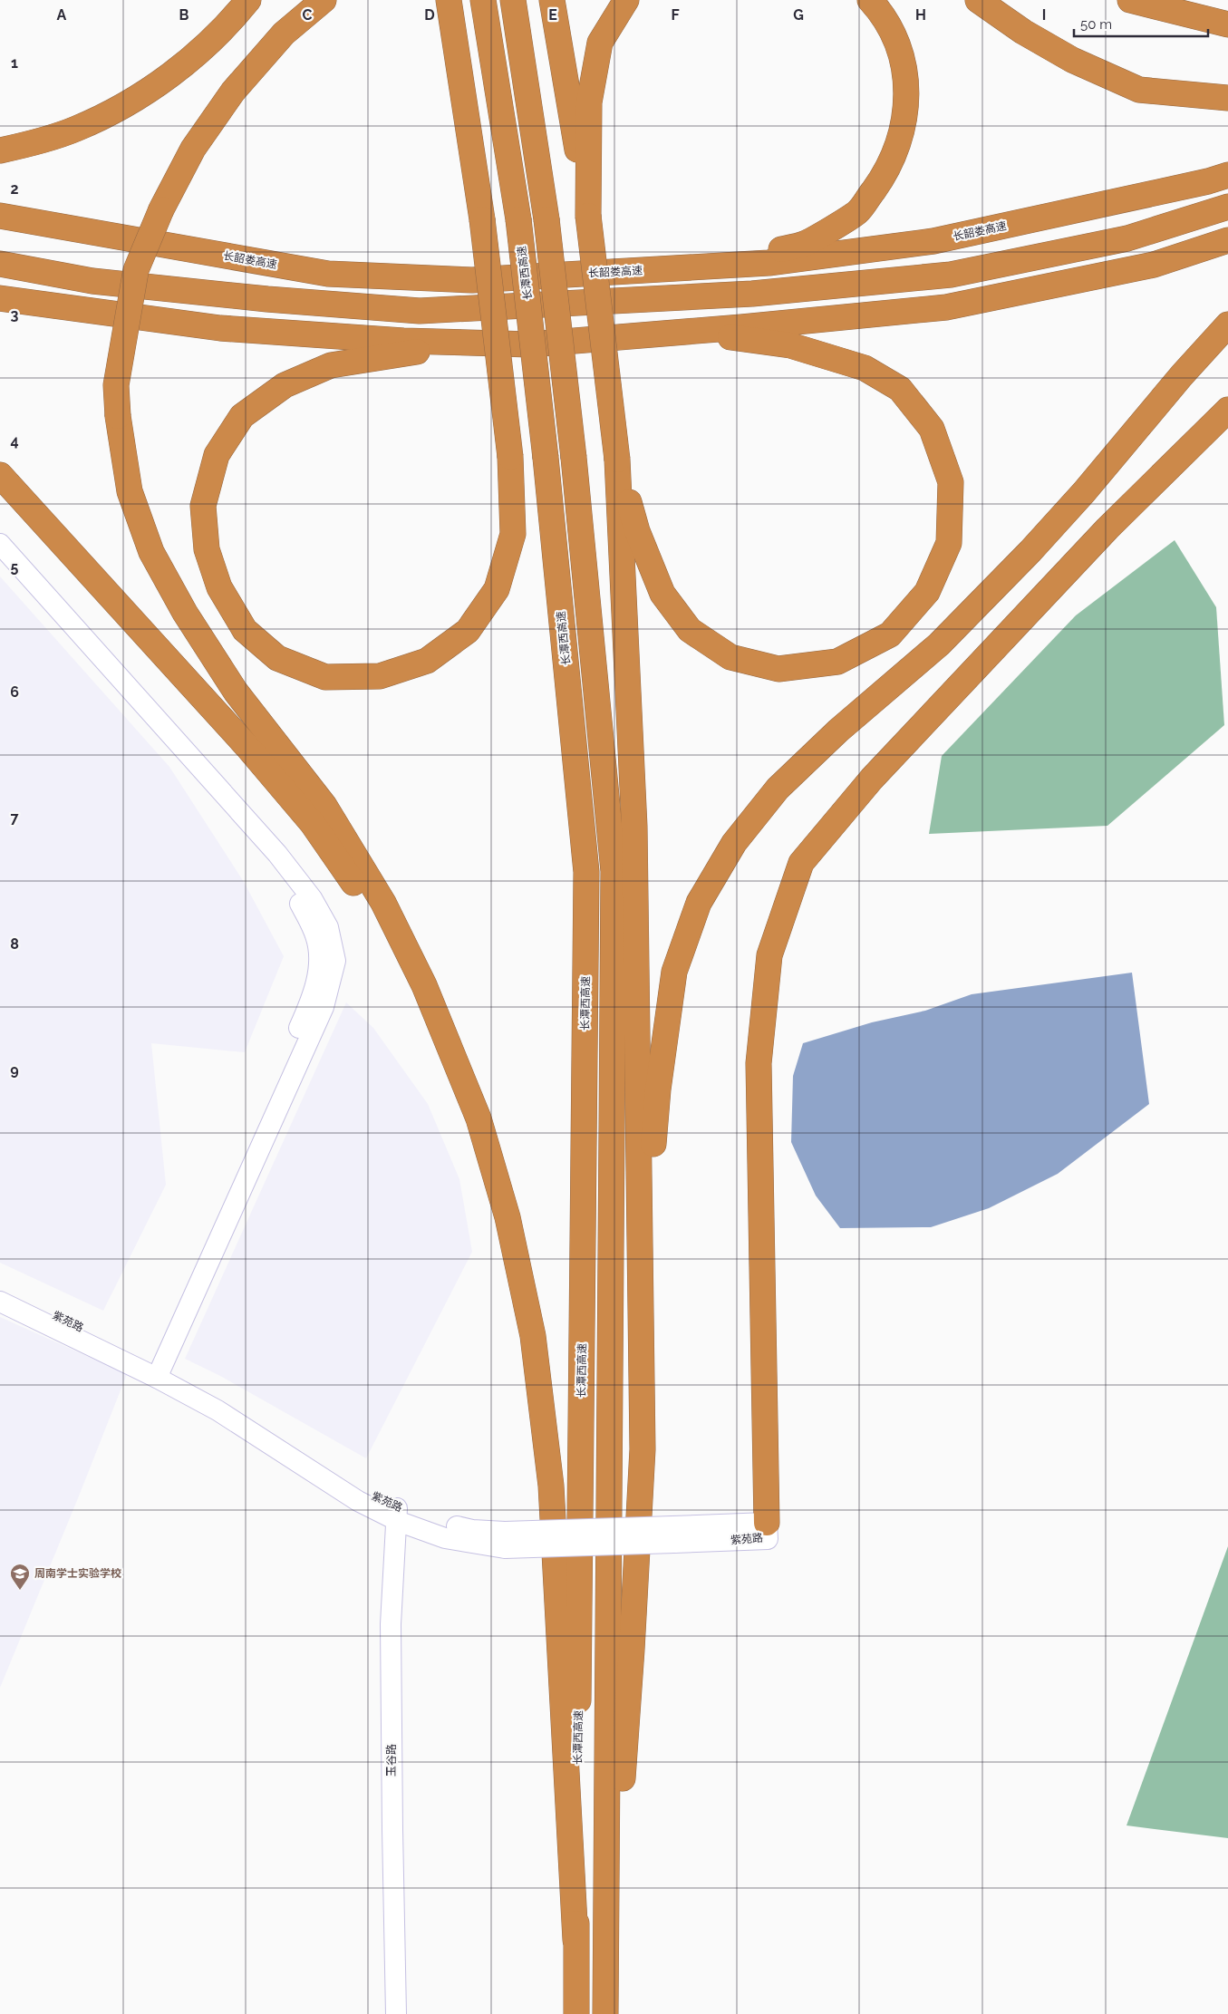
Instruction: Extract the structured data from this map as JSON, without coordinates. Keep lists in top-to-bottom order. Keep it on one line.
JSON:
{"streets":{"highway":["长韶娄高速","长潭西高速"],"street":["紫苑路","玉谷路"]},"crossings":[["紫苑路","玉谷路"]],"places":{"school or university":["周南学士实验学校"]},"scale_bar":"50 m","grid":{"columns":["A","B","C","D","E","F","G","H","I"],"rows":["1","2","3","4","5","6","7","8","9"]}}
